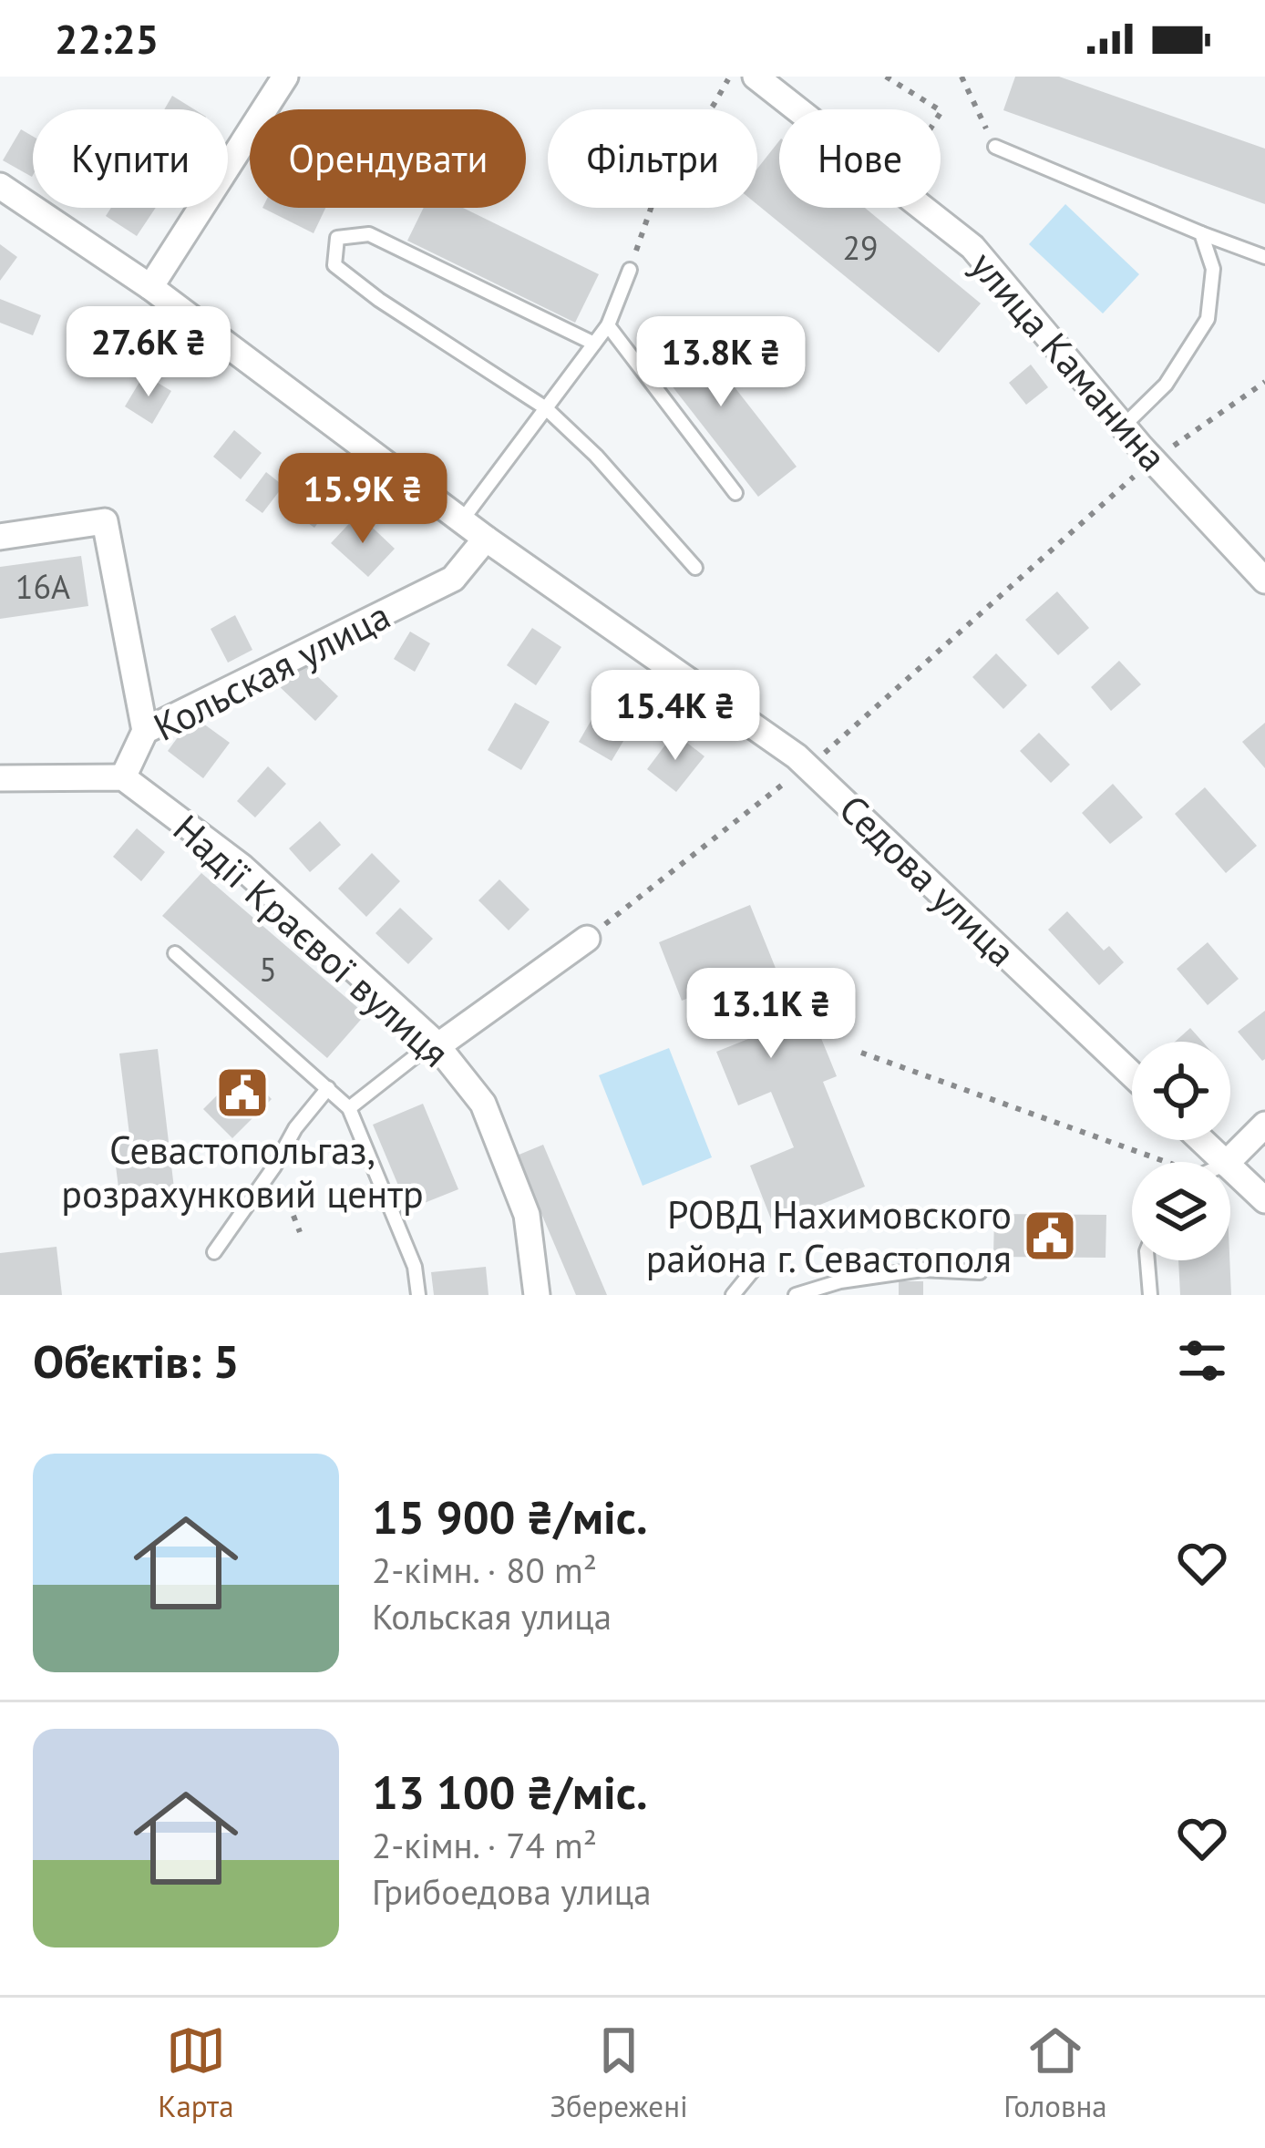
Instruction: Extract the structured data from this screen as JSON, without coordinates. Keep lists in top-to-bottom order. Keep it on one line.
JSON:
{"streets":{"street":["улица Каманина","Кольская улица","Седова улица","Надії Краєвої вулиця"]},"crossings":[["Кольская улица","Седова улица"],["Кольская улица","Надії Краєвої вулиця"]],"places":{"public building":["Севастопольгаз, розрахунковий центр","РОВД Нахимовского района г. Севастополя"]},"house_numbers":["29","16А","5"],"page":{"status":"22:25","chip":["Купити","Орендувати","Фільтри","Нове"],"price":["27.6K ₴","13.8K ₴","15.9K ₴","15.4K ₴","13.1K ₴"],"heading":"Об’єктів: 5","list":[{"name":"15 900 ₴/міс.","note":"2-кімн. · 80 m² · Кольская улица"},{"name":"13 100 ₴/міс.","note":"2-кімн. · 74 m² · Грибоедова улица"}],"tabs":["Карта","Збережені","Головна"]}}
